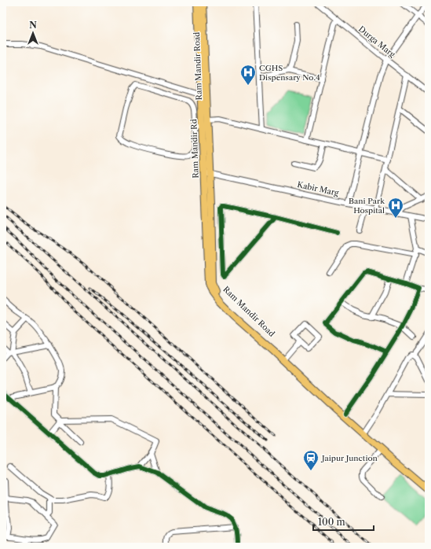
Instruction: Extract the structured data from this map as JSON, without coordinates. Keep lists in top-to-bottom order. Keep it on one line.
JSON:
{"streets":{"main road":["Ram Mandir Road","Ram Mandir Rd"],"street":["Durga Marg","Kabir Marg"]},"crossings":[["Ram Mandir Road","Ram Mandir Rd"],["Ram Mandir Road","Kabir Marg"],["Ram Mandir Rd","Kabir Marg"]],"places":{"hospital":["CGHS Dispensary No.4","Bani Park Hospital"],"station":["Jaipur Junction"]},"scale_bar":"100 m","north":"top"}
